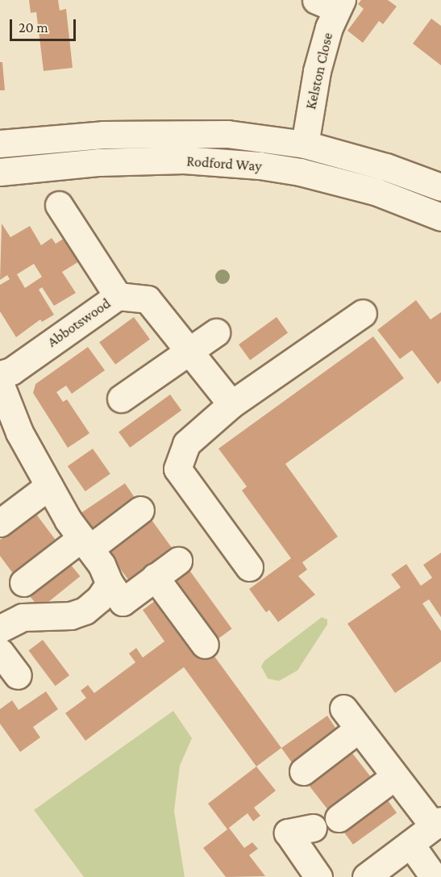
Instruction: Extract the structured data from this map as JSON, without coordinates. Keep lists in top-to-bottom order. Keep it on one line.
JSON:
{"streets":{"street":["Kelston Close","Rodford Way","Abbotswood"]},"crossings":[["Kelston Close","Rodford Way"]],"scale_bar":"20 m"}
